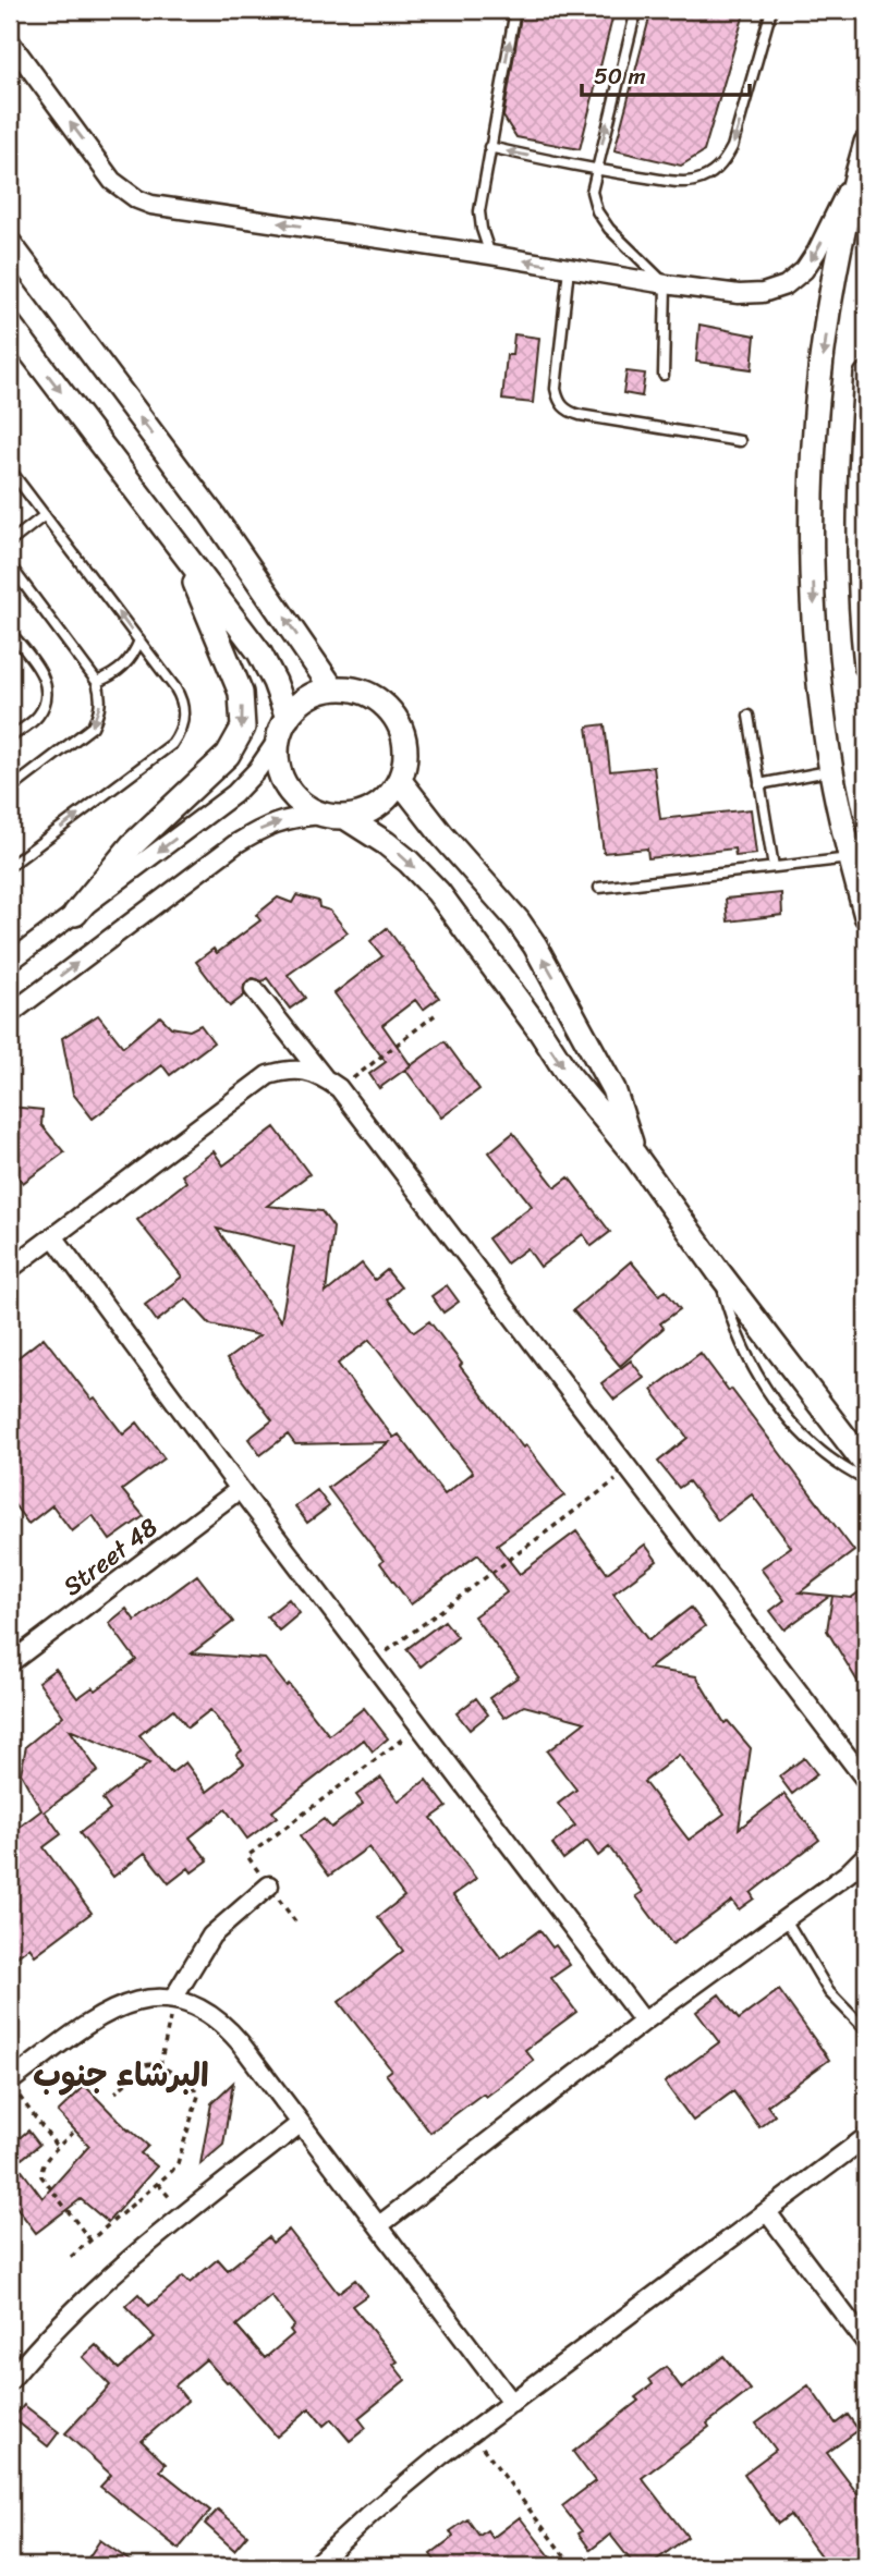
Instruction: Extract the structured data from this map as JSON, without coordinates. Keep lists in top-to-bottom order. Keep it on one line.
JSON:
{"streets":{"street":["Street 48"]},"districts":["البرشاء جنوب"],"scale_bar":"50 m"}
